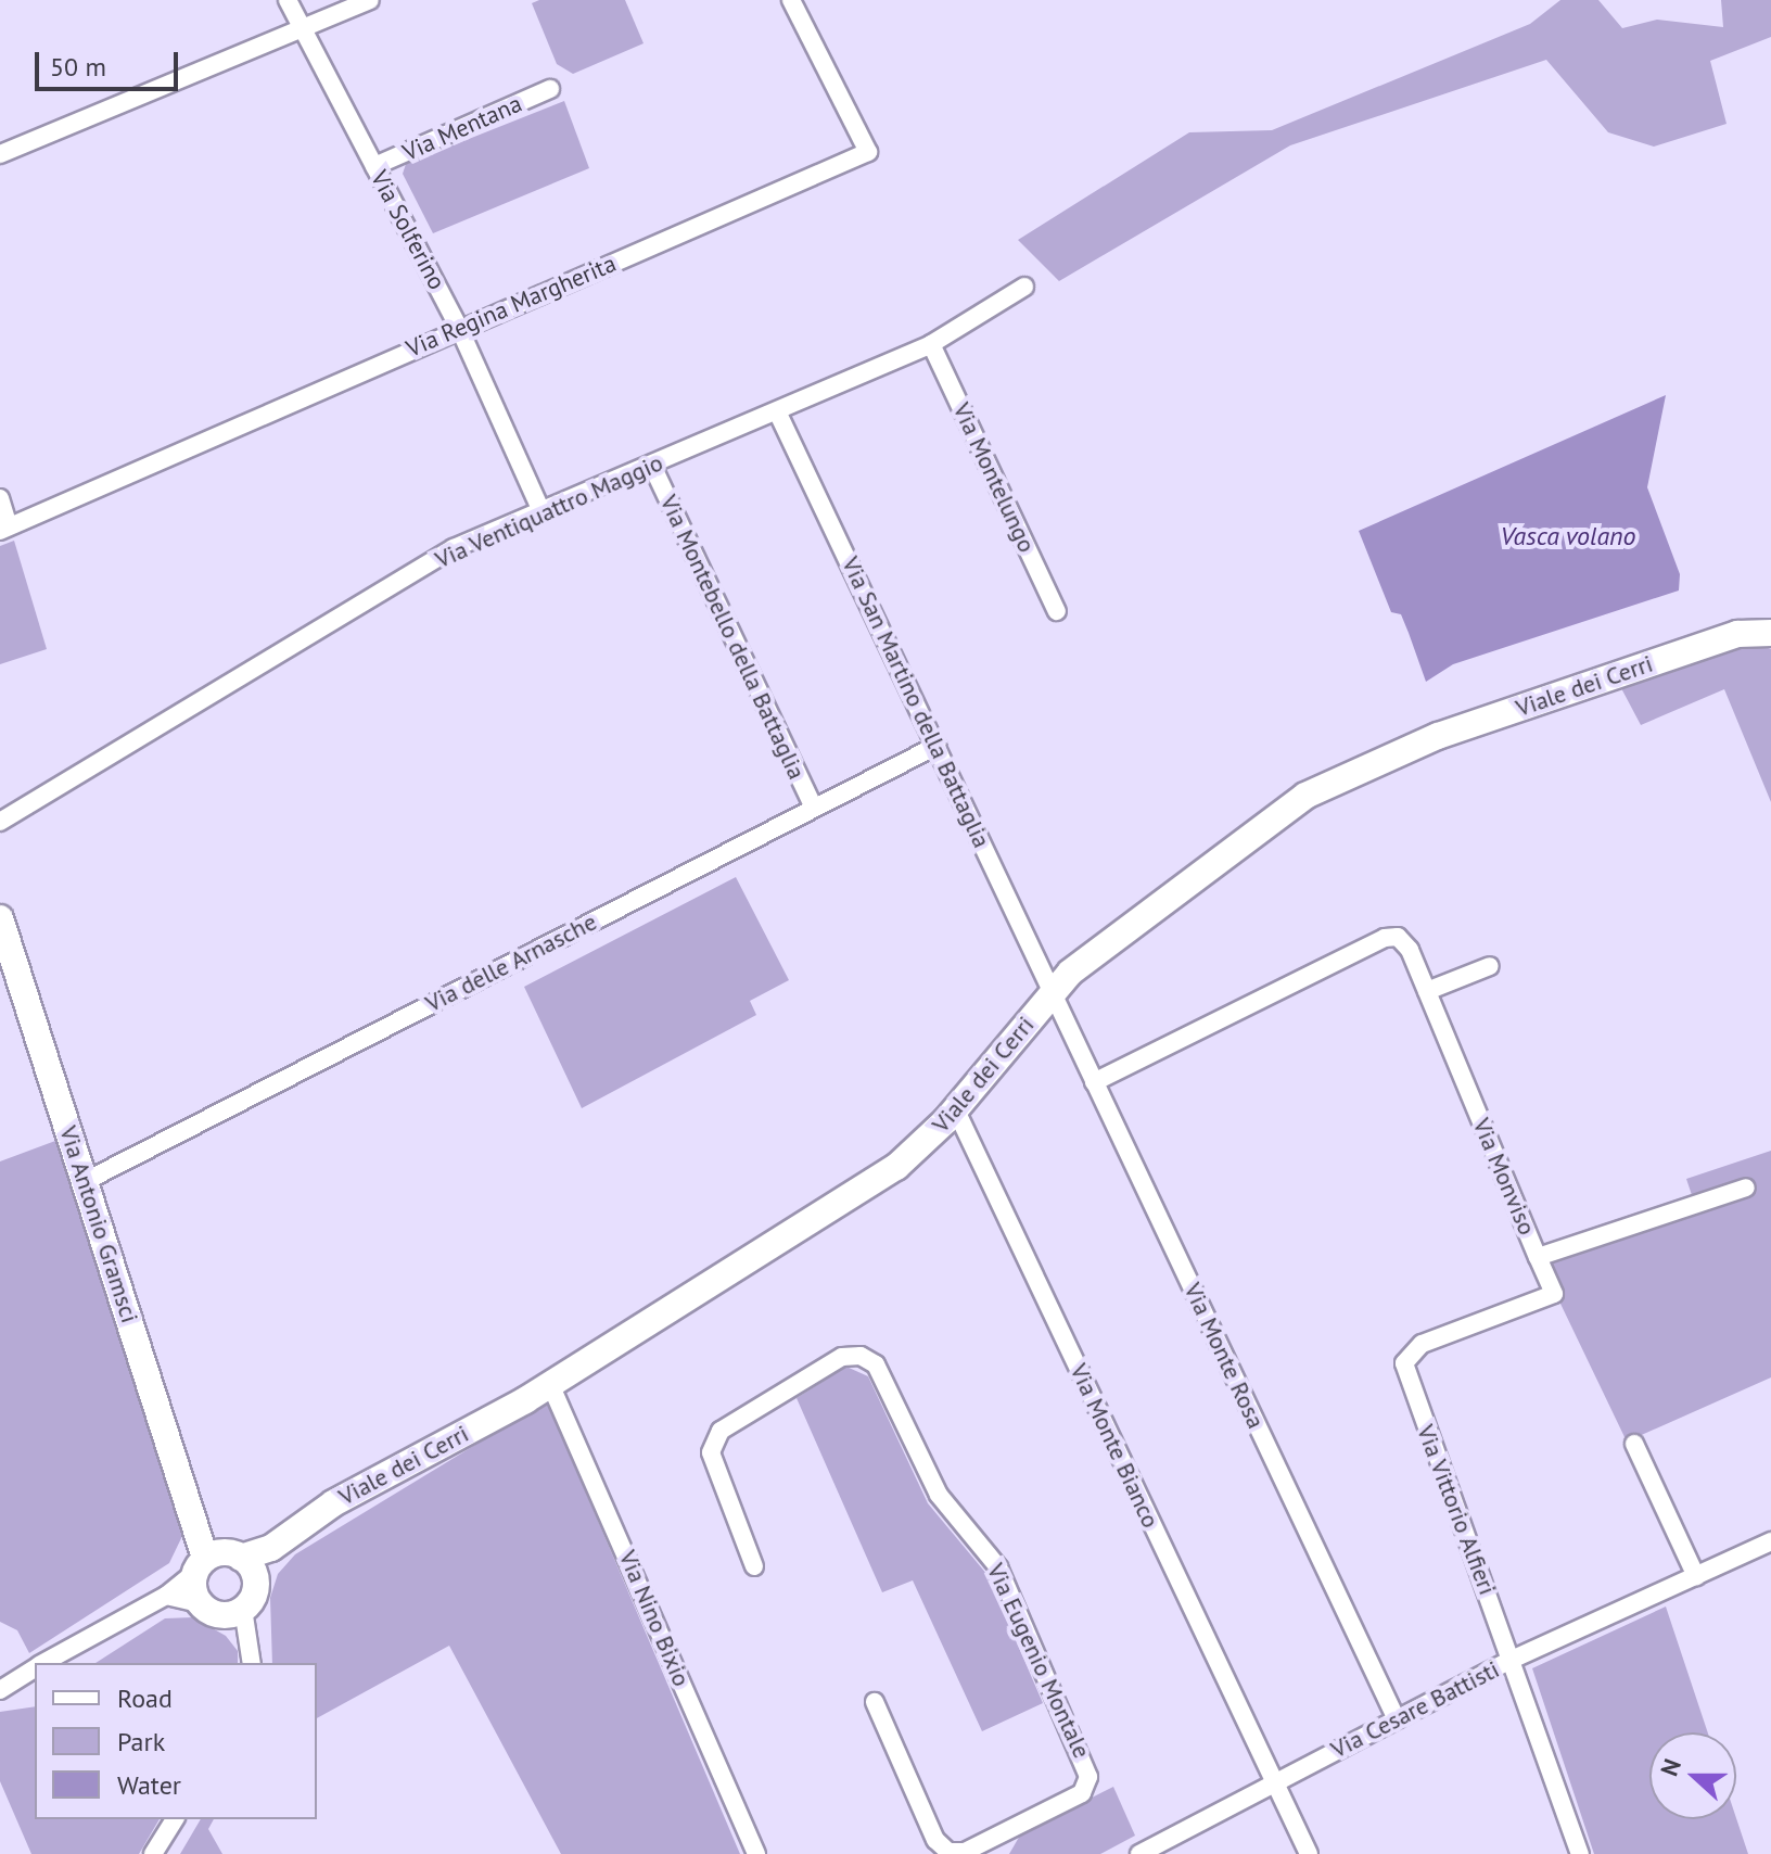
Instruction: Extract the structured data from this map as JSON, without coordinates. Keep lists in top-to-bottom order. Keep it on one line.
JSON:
{"streets":{"street":["Via Mentana","Via Solferino","Via Regina Margherita","Via Montelungo","Via Ventiquattro Maggio","Via Montebello della Battaglia","Viale dei Cerri","Via San Martino della Battaglia","Via delle Arnasche","Via Monviso","Via Antonio Gramsci","Via Monte Rosa","Via Monte Bianco","Via Vittorio Alfieri","Via Nino Bixio","Via Eugenio Montale","Via Cesare Battisti"]},"crossings":[["Via Mentana","Via Solferino"],["Via Solferino","Via Regina Margherita"],["Via Solferino","Via Ventiquattro Maggio"],["Via Montelungo","Via Ventiquattro Maggio"],["Via Ventiquattro Maggio","Via Montebello della Battaglia"],["Via Ventiquattro Maggio","Via San Martino della Battaglia"],["Via Montebello della Battaglia","Via delle Arnasche"],["Viale dei Cerri","Via San Martino della Battaglia"],["Viale dei Cerri","Via Antonio Gramsci"],["Viale dei Cerri","Via Monte Rosa"],["Viale dei Cerri","Via Monte Bianco"],["Viale dei Cerri","Via Nino Bixio"],["Via San Martino della Battaglia","Via delle Arnasche"],["Via San Martino della Battaglia","Via Monte Rosa"],["Via delle Arnasche","Via Antonio Gramsci"],["Via Monviso","Via Monte Rosa"],["Via Monviso","Via Vittorio Alfieri"],["Via Monte Rosa","Via Cesare Battisti"],["Via Monte Bianco","Via Cesare Battisti"],["Via Vittorio Alfieri","Via Cesare Battisti"]],"water":["Vasca volano"],"legend":["Road","Park","Water"],"scale_bar":"50 m","north":"left"}
